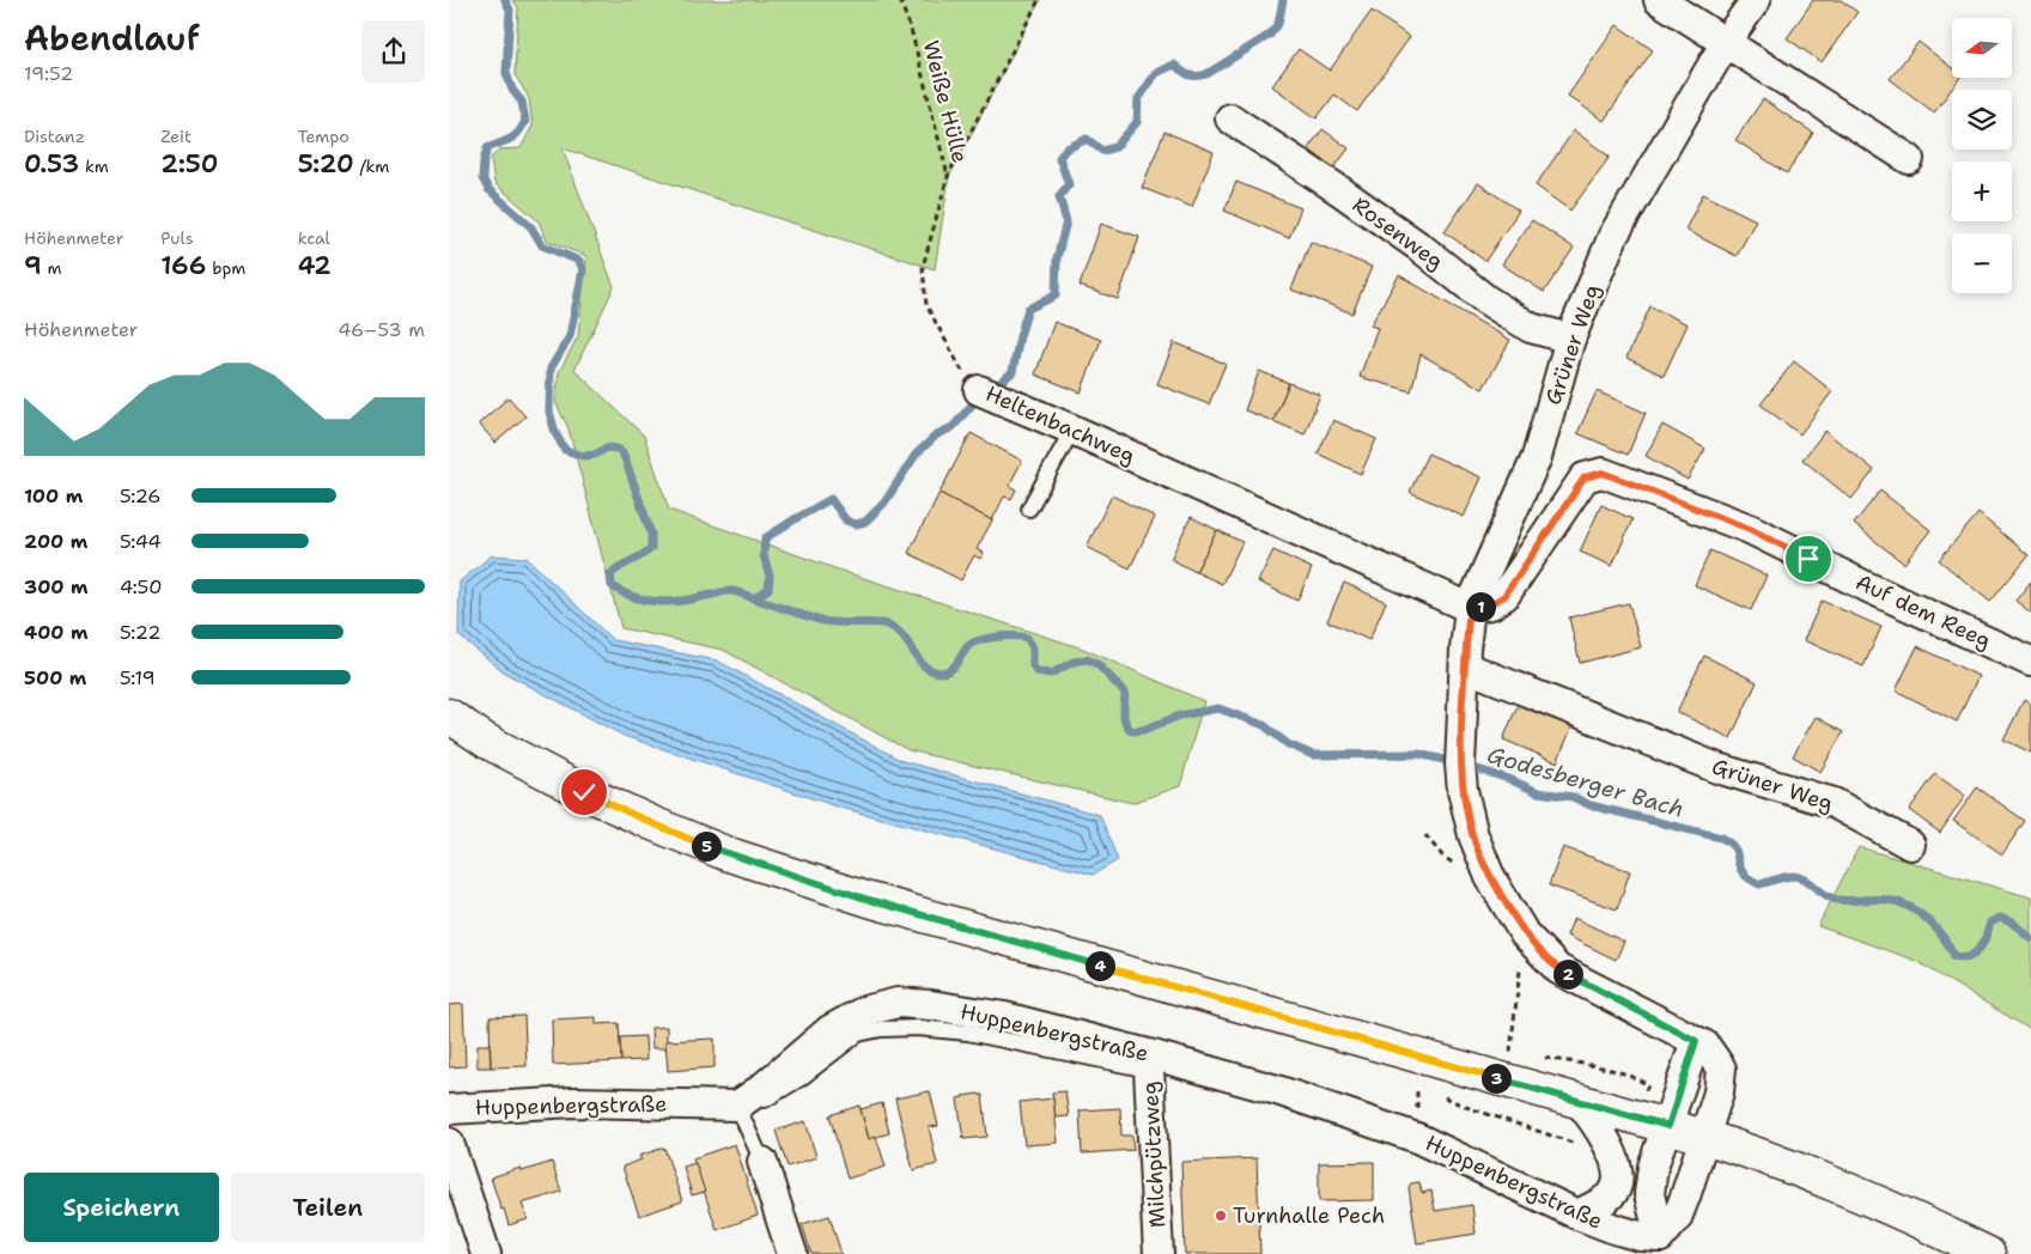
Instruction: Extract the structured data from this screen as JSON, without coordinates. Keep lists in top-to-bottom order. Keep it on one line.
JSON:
{"streets":{"street":["Rosenweg","Grüner Weg","Heltenbachweg","Auf dem Reeg","Huppenbergstraße","Milchpützweg"],"path":["Weiße Hülle"]},"crossings":[["Weiße Hülle","Heltenbachweg"],["Rosenweg","Grüner Weg"],["Grüner Weg","Heltenbachweg"],["Grüner Weg","Auf dem Reeg"],["Heltenbachweg","Auf dem Reeg"],["Huppenbergstraße","Milchpützweg"]],"water":["Godesberger Bach"],"places":["Turnhalle Pech"],"north":"left","page":{"heading":["Abendlauf","19:52"],"map_buttons":["+","−"],"stats":[["Distanz","0.53 km"],["Zeit","2:50"],["Tempo","5:20 /km"],["Höhenmeter","9 m"],["Puls","166 bpm"],["kcal","42"]],"chart":["Höhenmeter","46–53 m"],"list":[{"name":"100 m","note":"5:26"},{"name":"200 m","note":"5:44"},{"name":"300 m","note":"4:50"},{"name":"400 m","note":"5:22"},{"name":"500 m","note":"5:19"}],"pins":["1","5","4","2","3"],"buttons":["Speichern","Teilen"]}}
